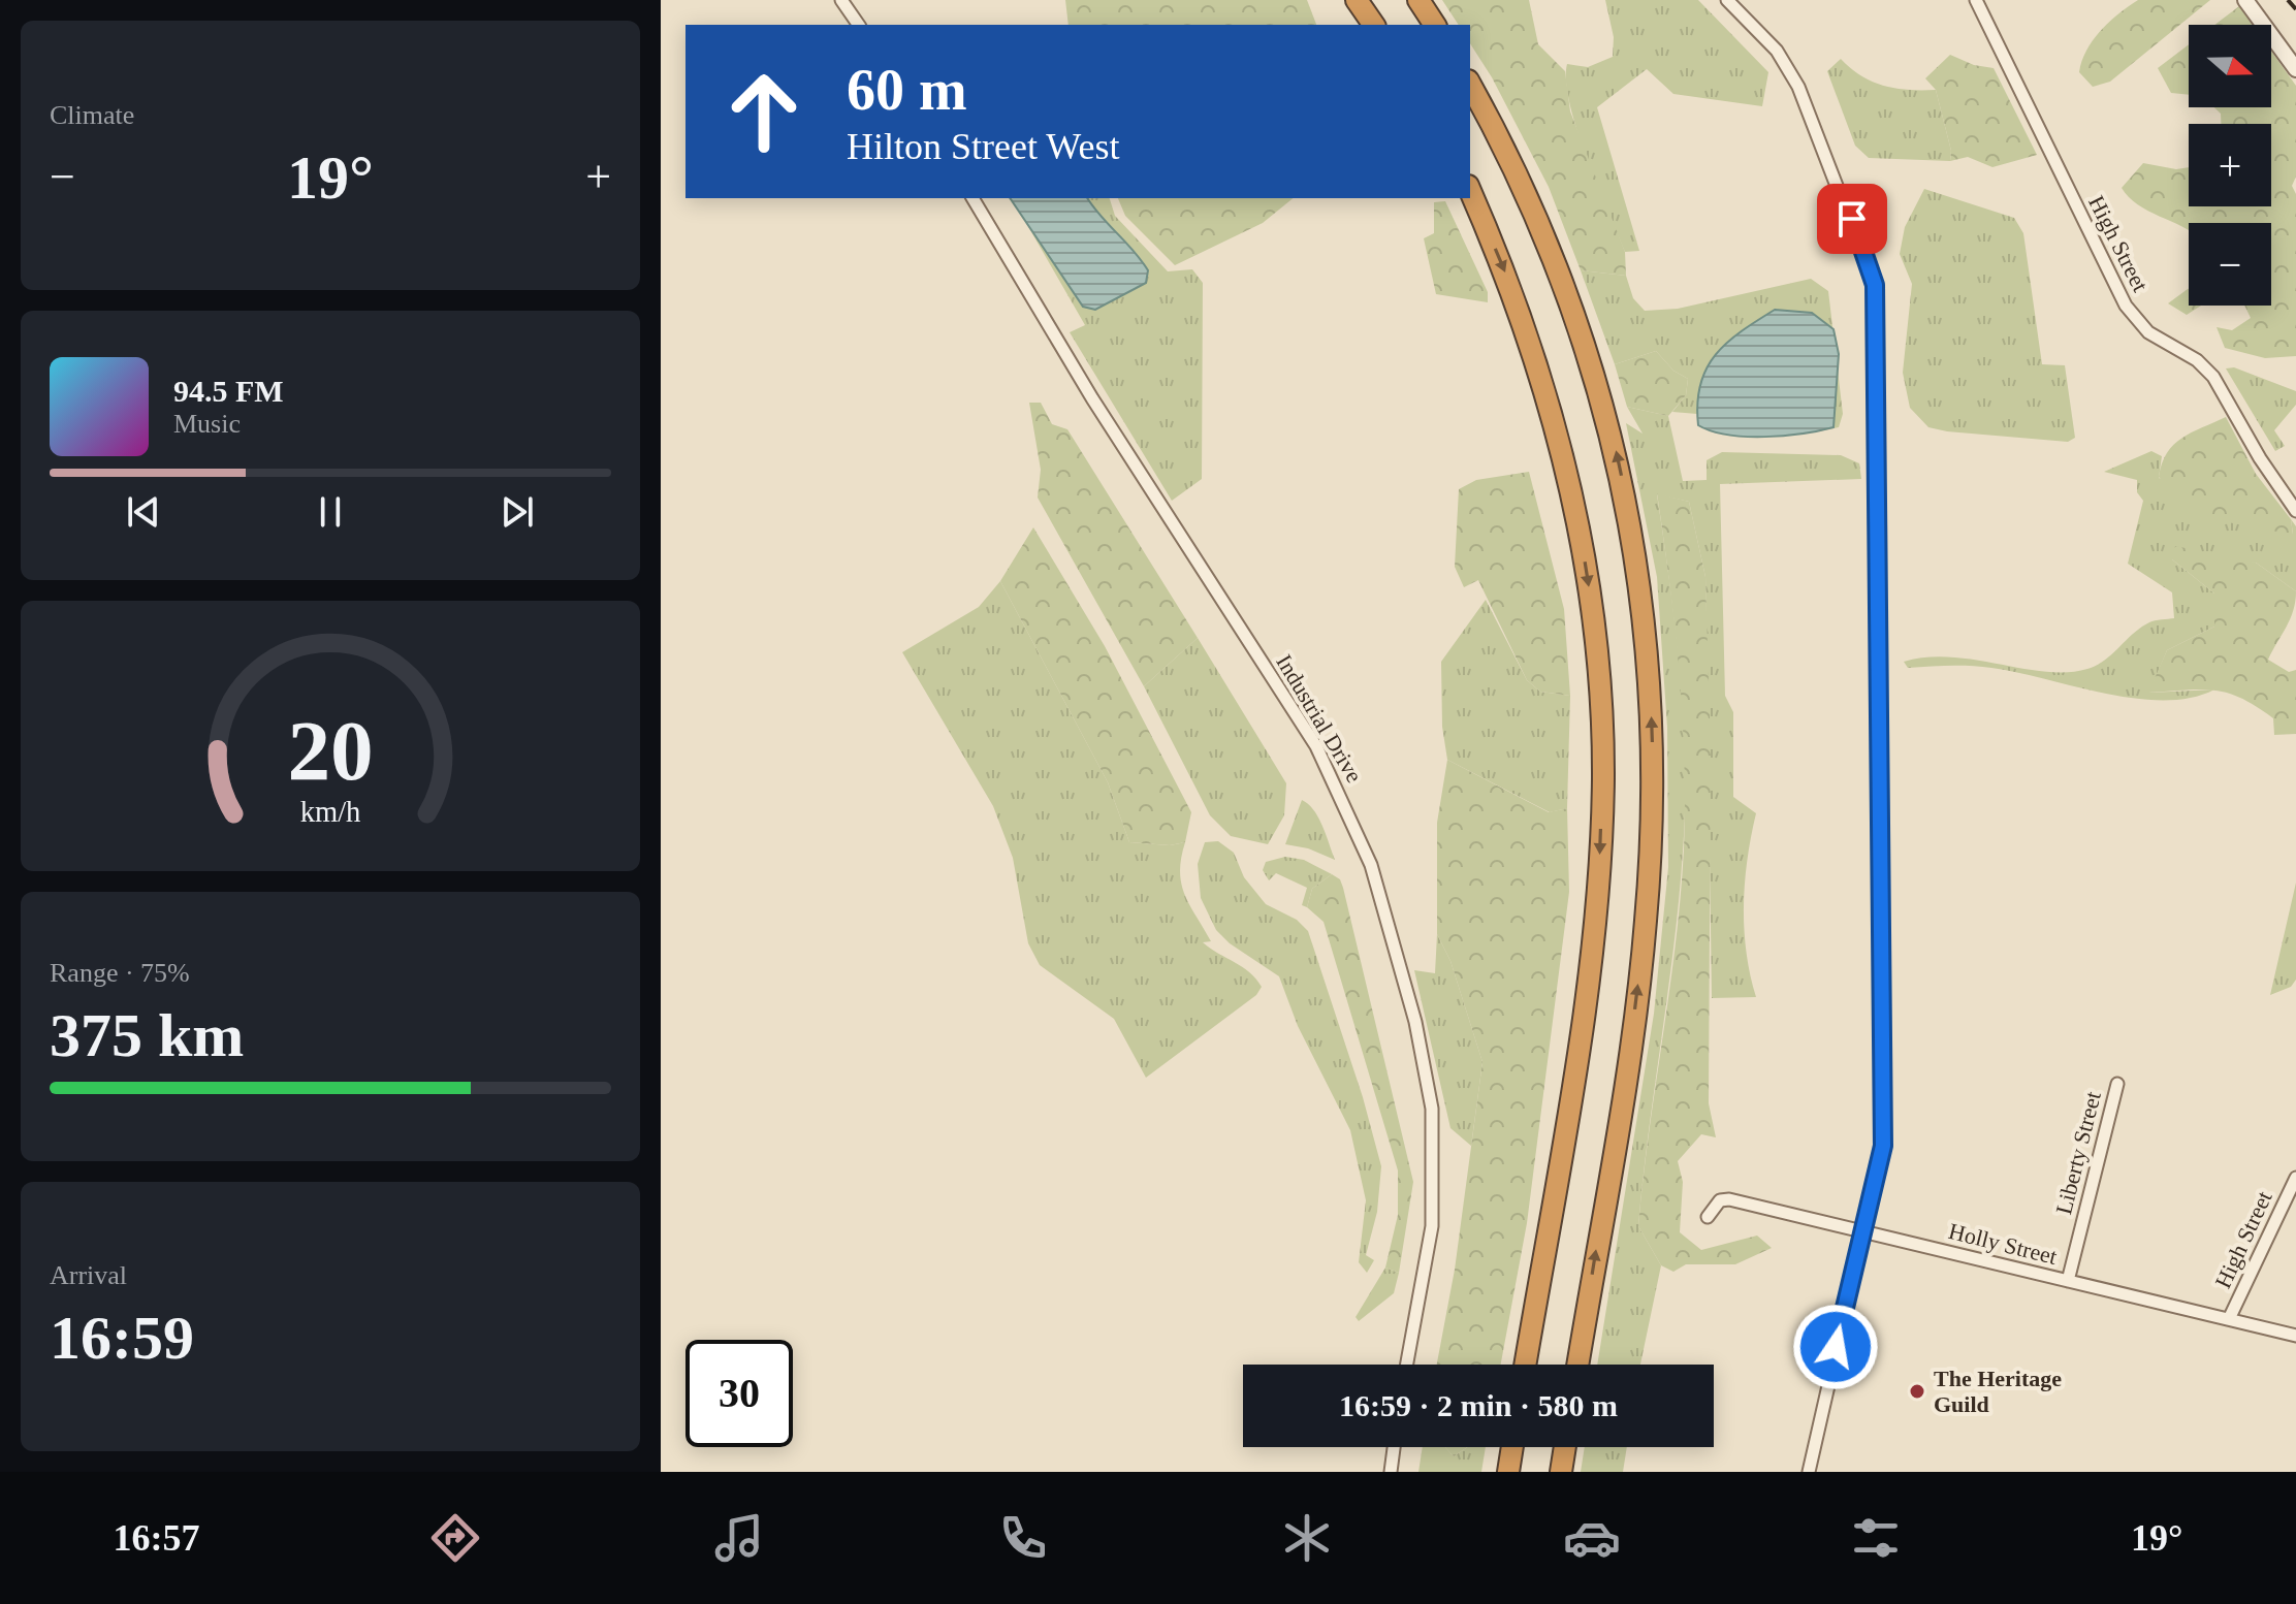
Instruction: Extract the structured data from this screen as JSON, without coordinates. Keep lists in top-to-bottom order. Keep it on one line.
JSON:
{"streets":{"street":["High Street","Industrial Drive","Liberty Street","Holly Street"]},"crossings":[["High Street","Holly Street"],["Liberty Street","Holly Street"]],"places":["The Heritage Guild"],"north":"right","page":{"tile":["Climate",["Range · 75%","375 km"],["Arrival","16:59"]],"map_buttons":["+","−"],"turn":["60 m","Hilton Street West"],"heat":["−","19°","+"],"song":["94.5 FM","Music"],"limit":"30","trip":"16:59 · 2 min · 580 m","tabs":["16:57","19°"],"gauge":["20","km/h"]}}
